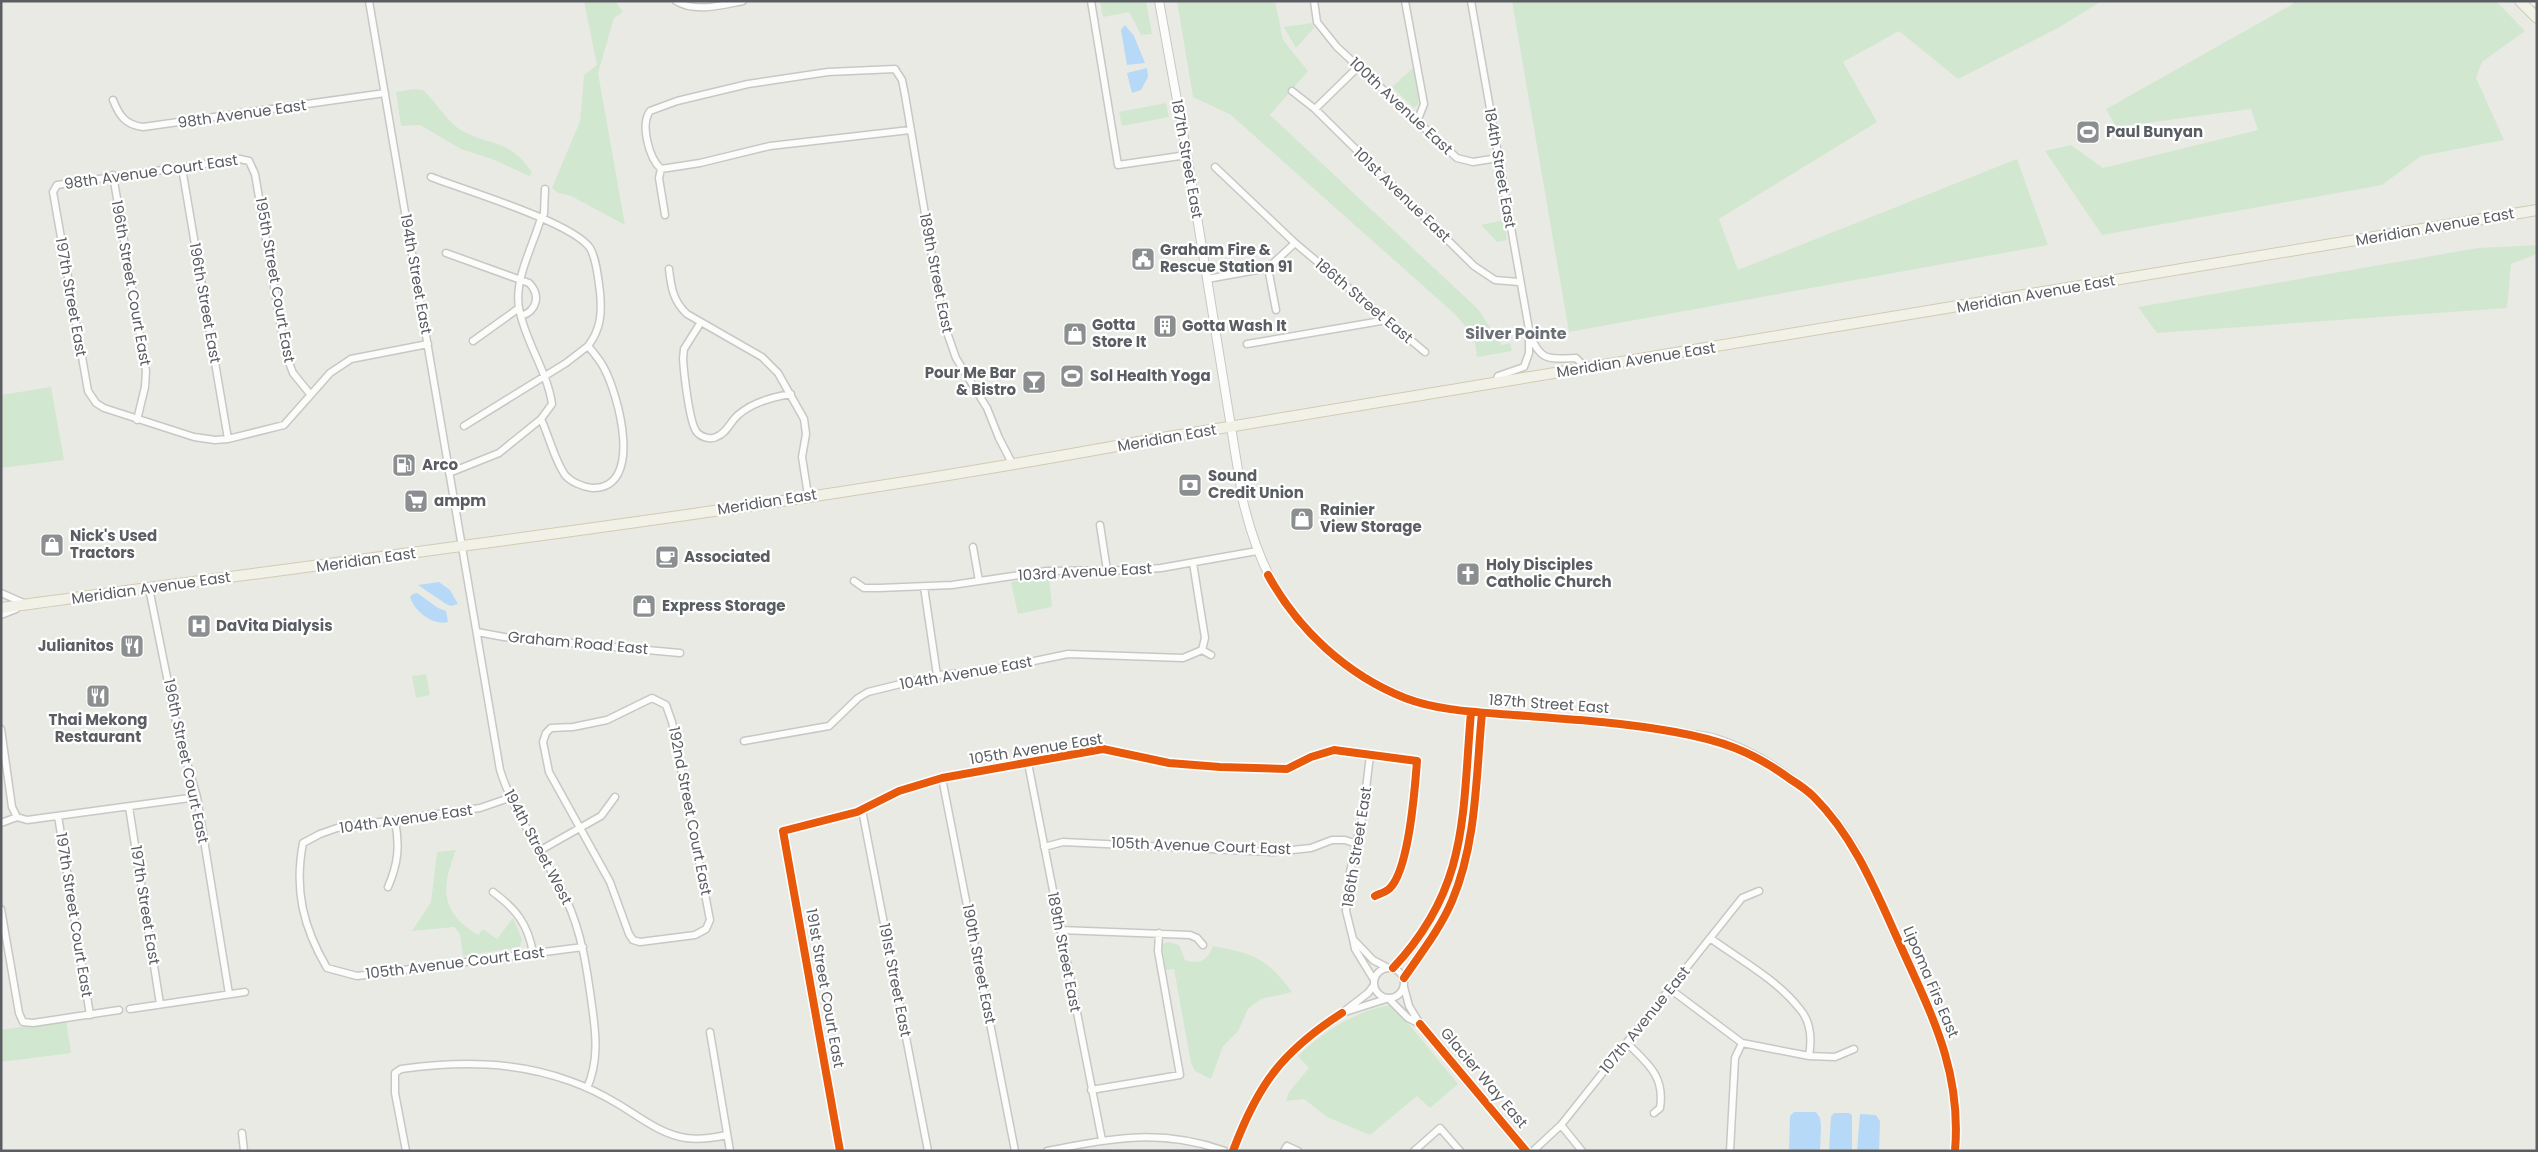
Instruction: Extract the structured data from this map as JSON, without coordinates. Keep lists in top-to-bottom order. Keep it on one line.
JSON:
{"streets":{"main road":["Meridian Avenue East","Meridian East"],"street":["100th Avenue East","98th Avenue East","187th Street East","184th Street East","98th Avenue Court East","101st Avenue East","189th Street East","194th Street East","195th Street Court East","196th Street Court East","197th Street East","186th Street East","196th Street East","103rd Avenue East","Graham Road East","104th Avenue East","105th Avenue East","192nd Street Court East","105th Avenue Court East","194th Street West","197th Street Court East","190th Street East","191st Street East","Lipoma Firs East","191st Street Court East","107th Avenue East","Glacier Way East"]},"crossings":[["100th Avenue East","184th Street East"],["98th Avenue East","194th Street East"],["187th Street East","Meridian East"],["187th Street East","103rd Avenue East"],["187th Street East","Lipoma Firs East"],["184th Street East","101st Avenue East"],["184th Street East","Meridian Avenue East"],["98th Avenue Court East","195th Street Court East"],["98th Avenue Court East","196th Street Court East"],["98th Avenue Court East","197th Street East"],["98th Avenue Court East","196th Street East"],["Meridian Avenue East","196th Street Court East"],["Meridian Avenue East","Meridian East"],["189th Street East","Meridian East"],["189th Street East","105th Avenue East"],["189th Street East","105th Avenue Court East"],["194th Street East","Meridian East"],["194th Street East","194th Street West"],["196th Street Court East","197th Street East"],["186th Street East","105th Avenue East"],["186th Street East","105th Avenue Court East"],["186th Street East","Glacier Way East"],["Meridian East","194th Street West"],["Graham Road East","194th Street West"],["104th Avenue East","105th Avenue Court East"],["104th Avenue East","194th Street West"],["105th Avenue East","190th Street East"],["105th Avenue East","191st Street East"],["105th Avenue East","191st Street Court East"],["105th Avenue Court East","194th Street West"]],"districts":["Silver Pointe"],"places":{"sports":["Paul Bunyan","Sol Health Yoga"],"public building":["Graham Fire & Rescue Station 91"],"building":["Gotta Wash It"],"shop":["Gotta Store It","Rainier View Storage","Nick's Used Tractors","Express Storage"],"bar":["Pour Me Bar & Bistro"],"fuel station":["Arco"],"bank":["Sound Credit Union"],"supermarket":["ampm"],"cafe":["Associated"],"church":["Holy Disciples Catholic Church"],"hospital":["DaVita Dialysis"],"restaurant":["Julianitos","Thai Mekong Restaurant"]}}
